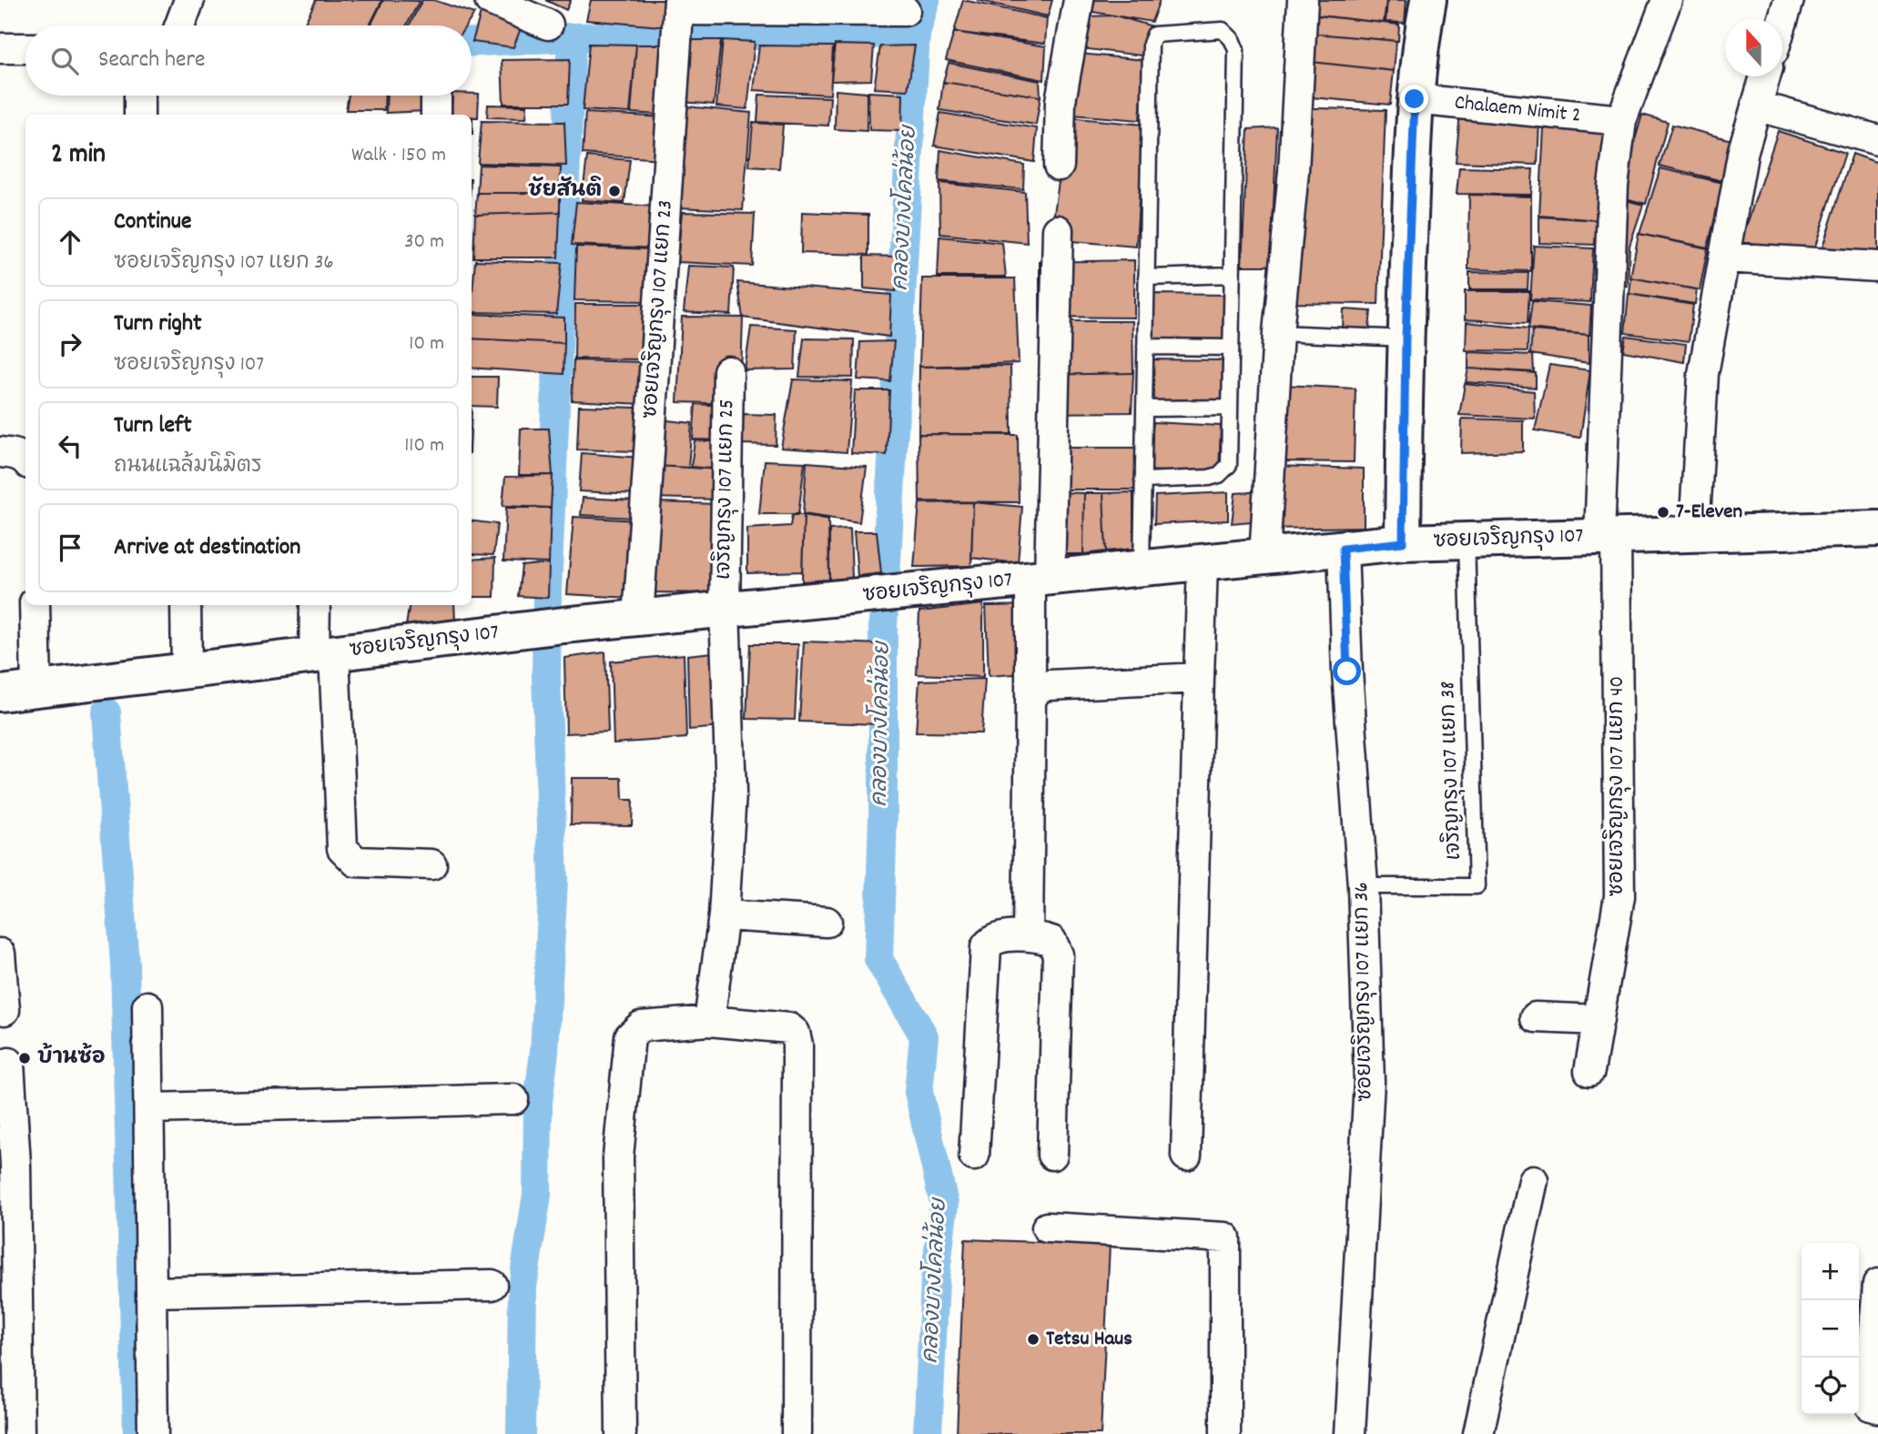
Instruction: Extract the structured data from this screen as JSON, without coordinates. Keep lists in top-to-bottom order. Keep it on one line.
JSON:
{"streets":{"street":["Chalaem Nimit 2","ซอยเจริญกรุง 107 แยก 23","เจริญกรุง 107 แยก 25","ซอยเจริญกรุง 107","ซอยเจริญกรุง 107 แยก 40","ซอยเจริญกรุง 107 แยก 36"],"lane":["เจริญกรุง 107 แยก 38"]},"crossings":[["Chalaem Nimit 2","ซอยเจริญกรุง 107 แยก 40"],["ซอยเจริญกรุง 107 แยก 23","ซอยเจริญกรุง 107"],["เจริญกรุง 107 แยก 25","ซอยเจริญกรุง 107"],["ซอยเจริญกรุง 107","เจริญกรุง 107 แยก 38"],["ซอยเจริญกรุง 107","ซอยเจริญกรุง 107 แยก 40"],["ซอยเจริญกรุง 107","ซอยเจริญกรุง 107 แยก 36"],["เจริญกรุง 107 แยก 38","ซอยเจริญกรุง 107 แยก 36"]],"water":["คลองบางโคล่น้อย"],"places":["ชัยสันติ","7-Eleven","บ้านซ้อ","Tetsu Haus"],"north":"top","page":{"search":"Search here","heading":["2 min","Walk · 150 m"],"list":[["Continue","ซอยเจริญกรุง 107 แยก 36","30 m"],["Turn right","ซอยเจริญกรุง 107","10 m"],["Turn left","ถนนแฉล้มนิมิตร","110 m"],"Arrive at destination"],"map_buttons":["+","−"]}}
